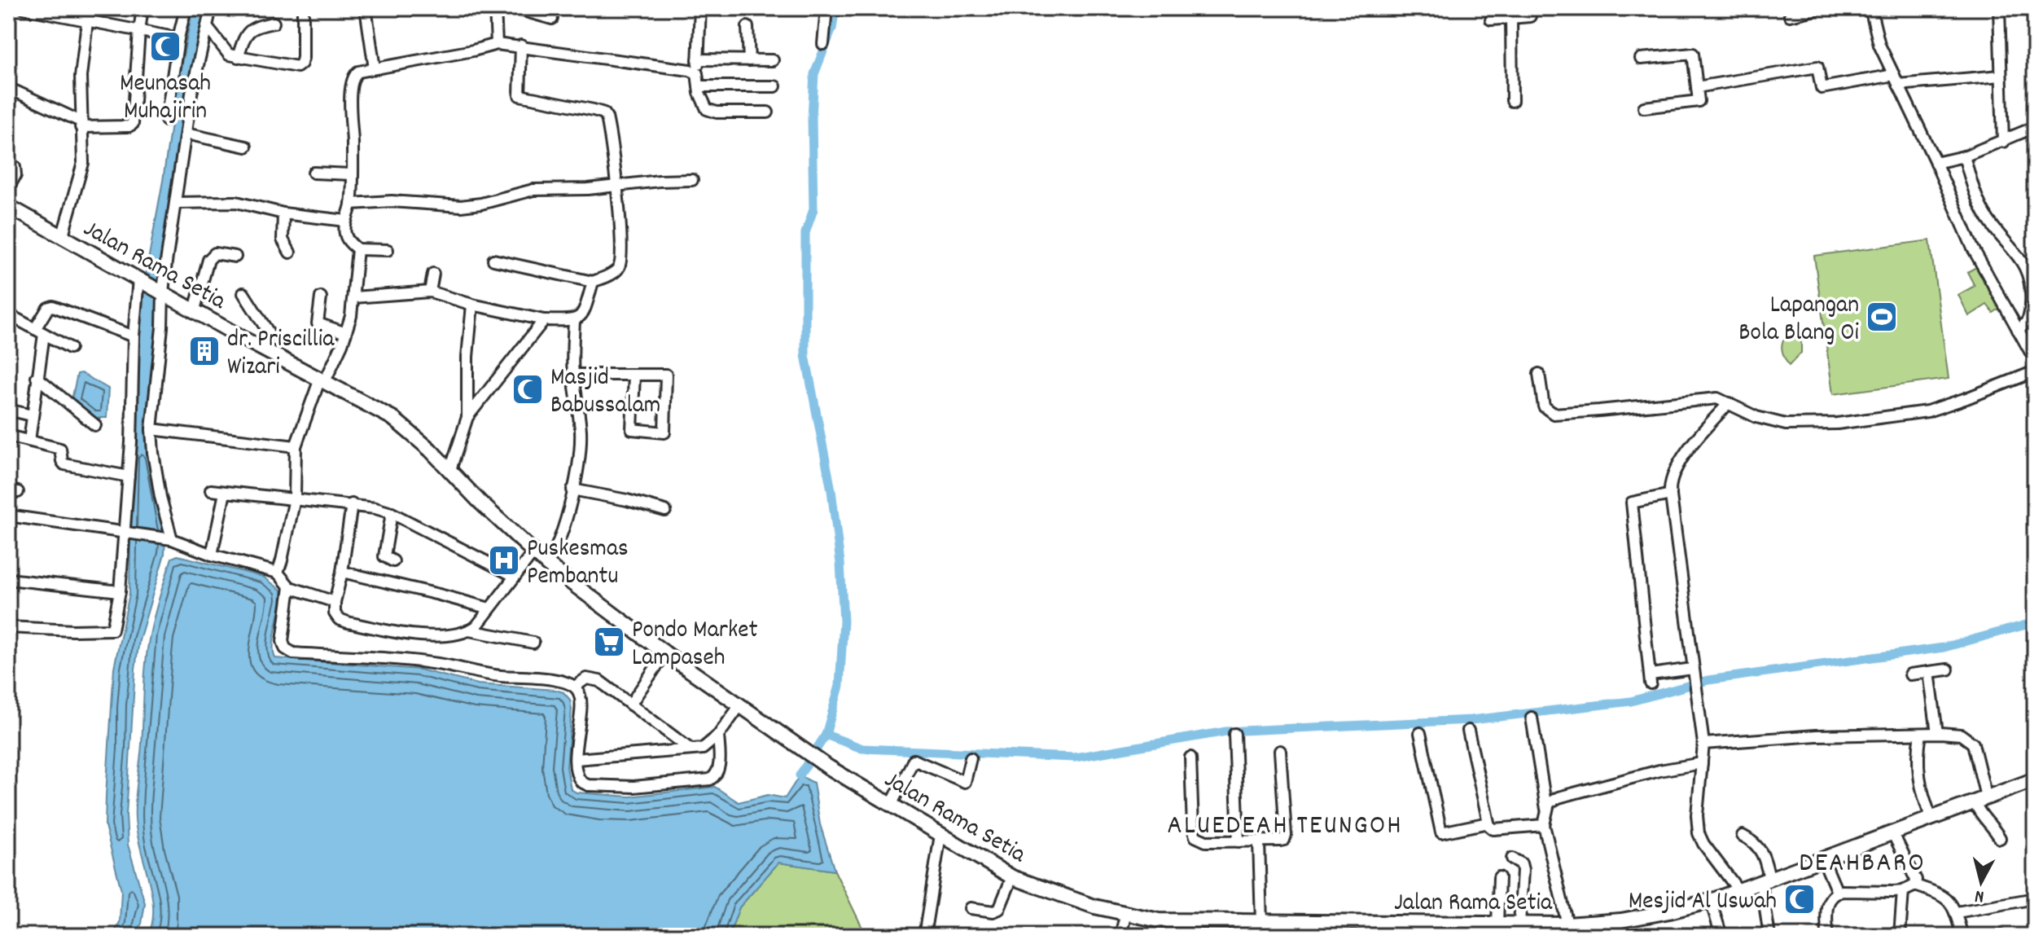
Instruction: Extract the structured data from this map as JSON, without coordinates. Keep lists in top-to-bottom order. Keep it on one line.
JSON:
{"streets":{"street":["Jalan Rama Setia"]},"districts":["ALUEDEAH TEUNGOH","DEAHBARO"],"places":{"mosque":["Meunasah Muhajirin","Masjid Babussalam","Mesjid Al Uswah"],"sports":["Lapangan Bola Blang Oi"],"building":["dr. Priscillia Wizari"],"hospital":["Puskesmas Pembantu"],"supermarket":["Pondo Market Lampaseh"]},"north":"bottom"}
